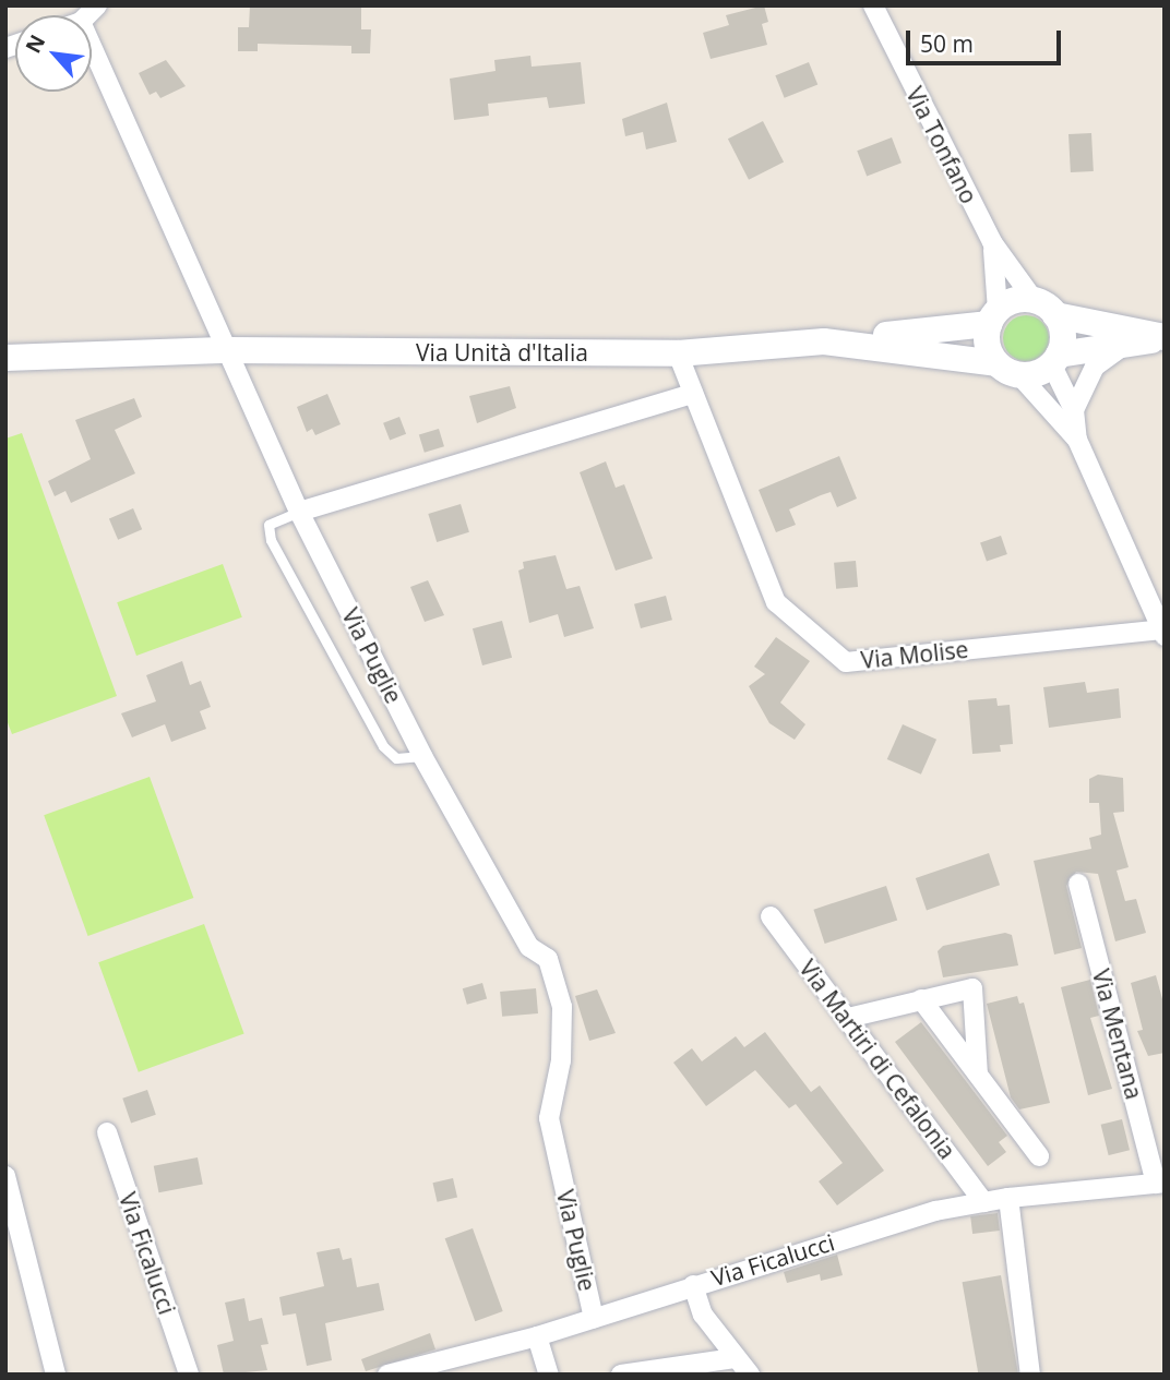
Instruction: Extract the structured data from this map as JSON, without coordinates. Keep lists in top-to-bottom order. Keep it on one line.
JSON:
{"streets":{"main road":["Via Unità d'Italia"],"street":["Via Tonfano","Via Molise","Via Puglie","Via Mentana","Via Martiri di Cefalonia","Via Ficalucci"]},"crossings":[["Via Unità d'Italia","Via Molise"],["Via Unità d'Italia","Via Puglie"],["Via Puglie","Via Ficalucci"],["Via Mentana","Via Ficalucci"],["Via Martiri di Cefalonia","Via Ficalucci"]],"scale_bar":"50 m","north":"top left"}
